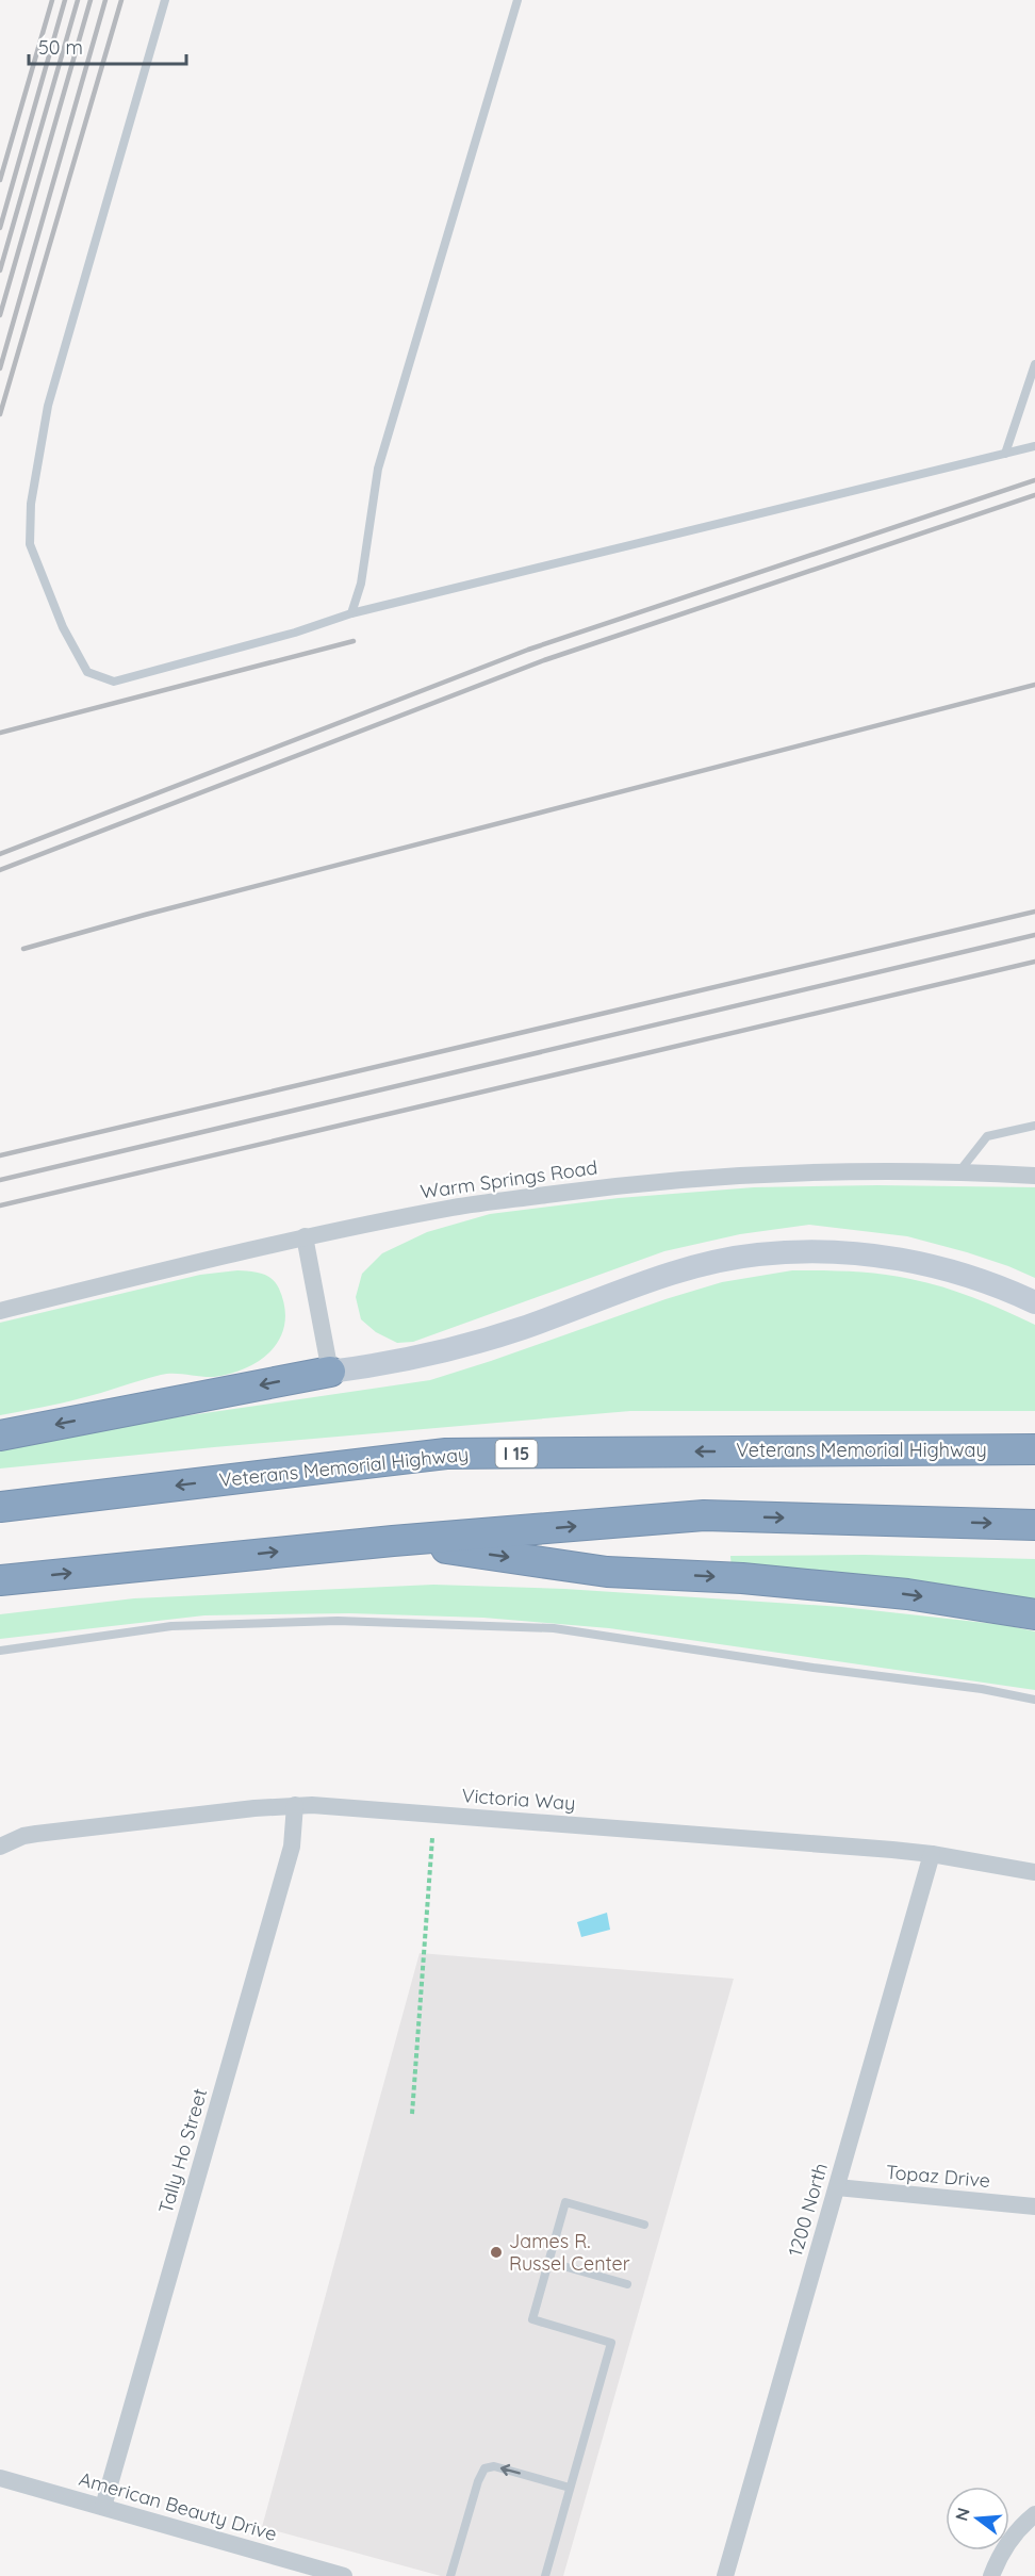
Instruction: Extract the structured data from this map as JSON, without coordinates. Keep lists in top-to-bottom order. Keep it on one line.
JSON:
{"streets":{"highway":["Veterans Memorial Highway","I 15"],"street":["Warm Springs Road","Victoria Way","Tally Ho Street","Topaz Drive","1200 North","American Beauty Drive"]},"crossings":[["Victoria Way","Tally Ho Street"],["Victoria Way","1200 North"],["Tally Ho Street","American Beauty Drive"],["Topaz Drive","1200 North"]],"places":["James R. Russel Center"],"scale_bar":"50 m","north":"left"}
